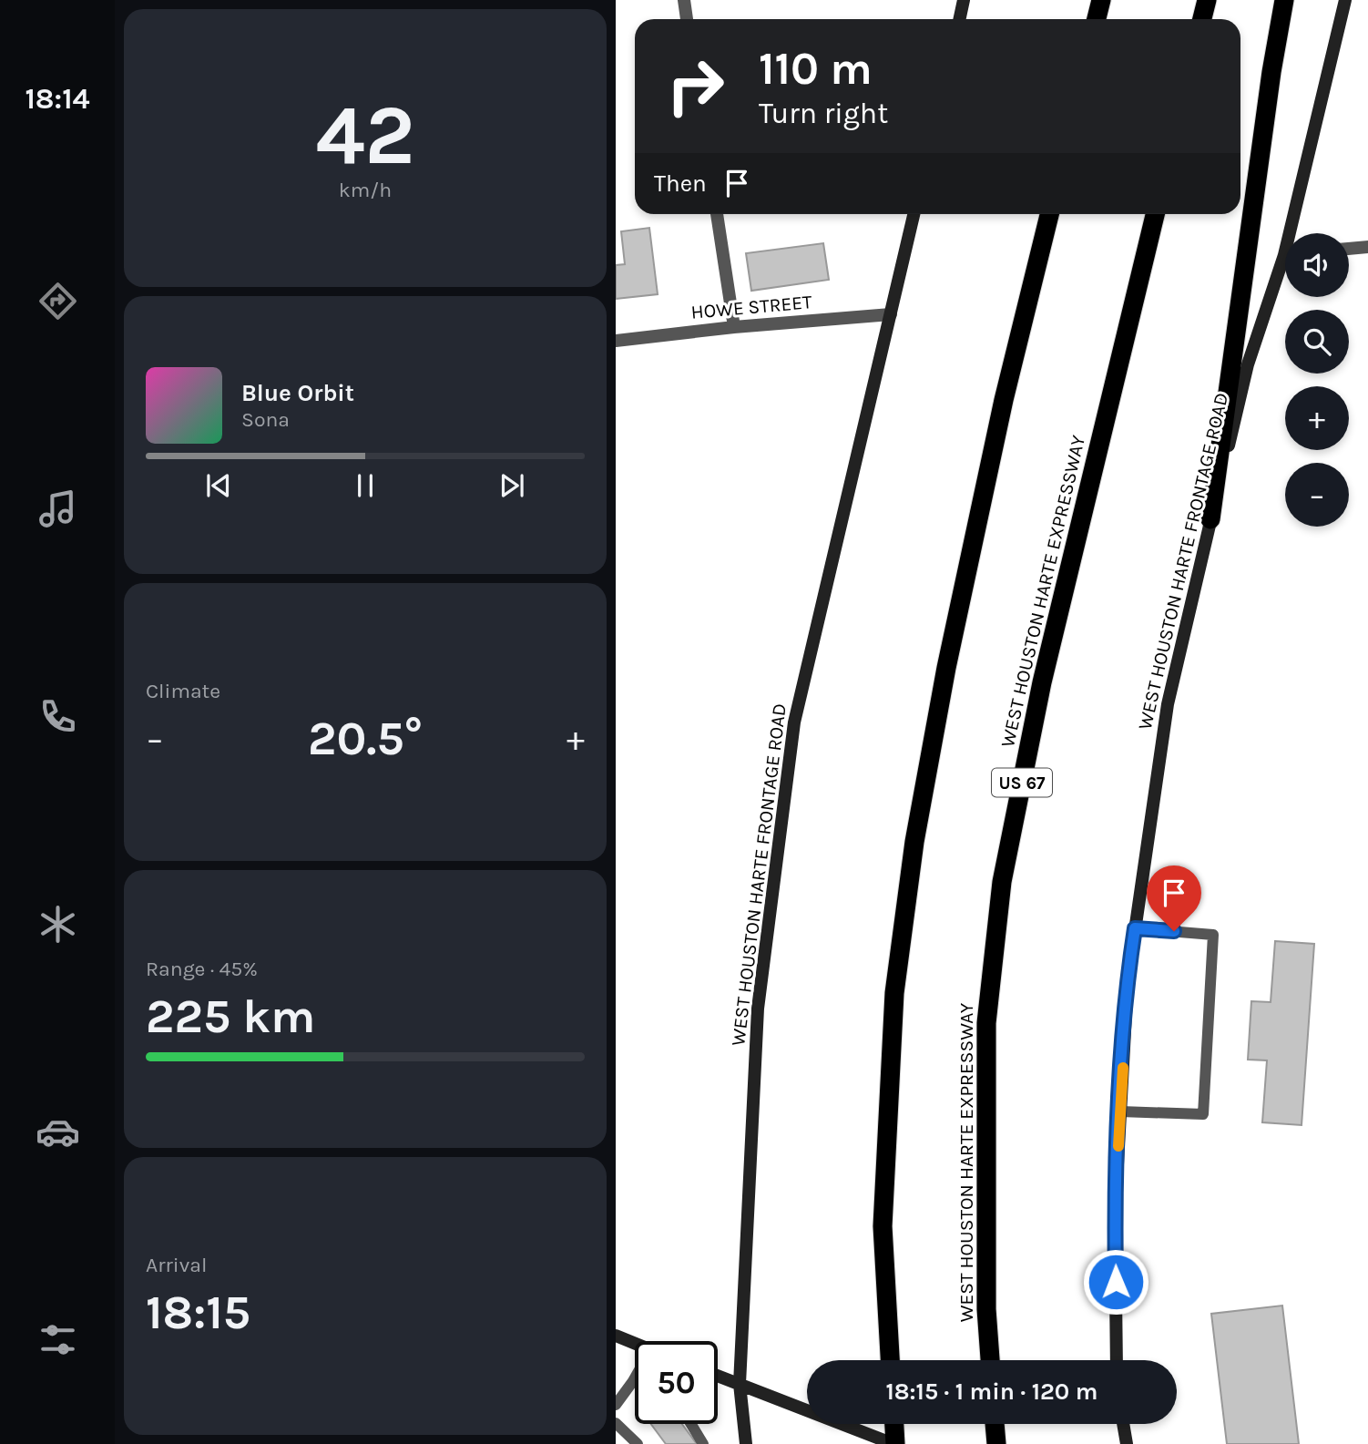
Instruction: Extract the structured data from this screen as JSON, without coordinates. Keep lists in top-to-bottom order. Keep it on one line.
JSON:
{"streets":{"highway":["WEST HOUSTON HARTE EXPRESSWAY","US 67"],"main road":["WEST HOUSTON HARTE FRONTAGE ROAD"],"street":["HOWE STREET"]},"crossings":[["HOWE STREET","WEST HOUSTON HARTE FRONTAGE ROAD"]],"page":{"tabs":"18:14","tile":[["42","km/h"],"Climate",["Range · 45%","225 km"],["Arrival","18:15"]],"turn":["110 m","Turn right"],"then":"Then","map_buttons":["+","−"],"song":["Blue Orbit","Sona"],"heat":["−","20.5°","+"],"limit":"50","trip":"18:15 · 1 min · 120 m"}}
